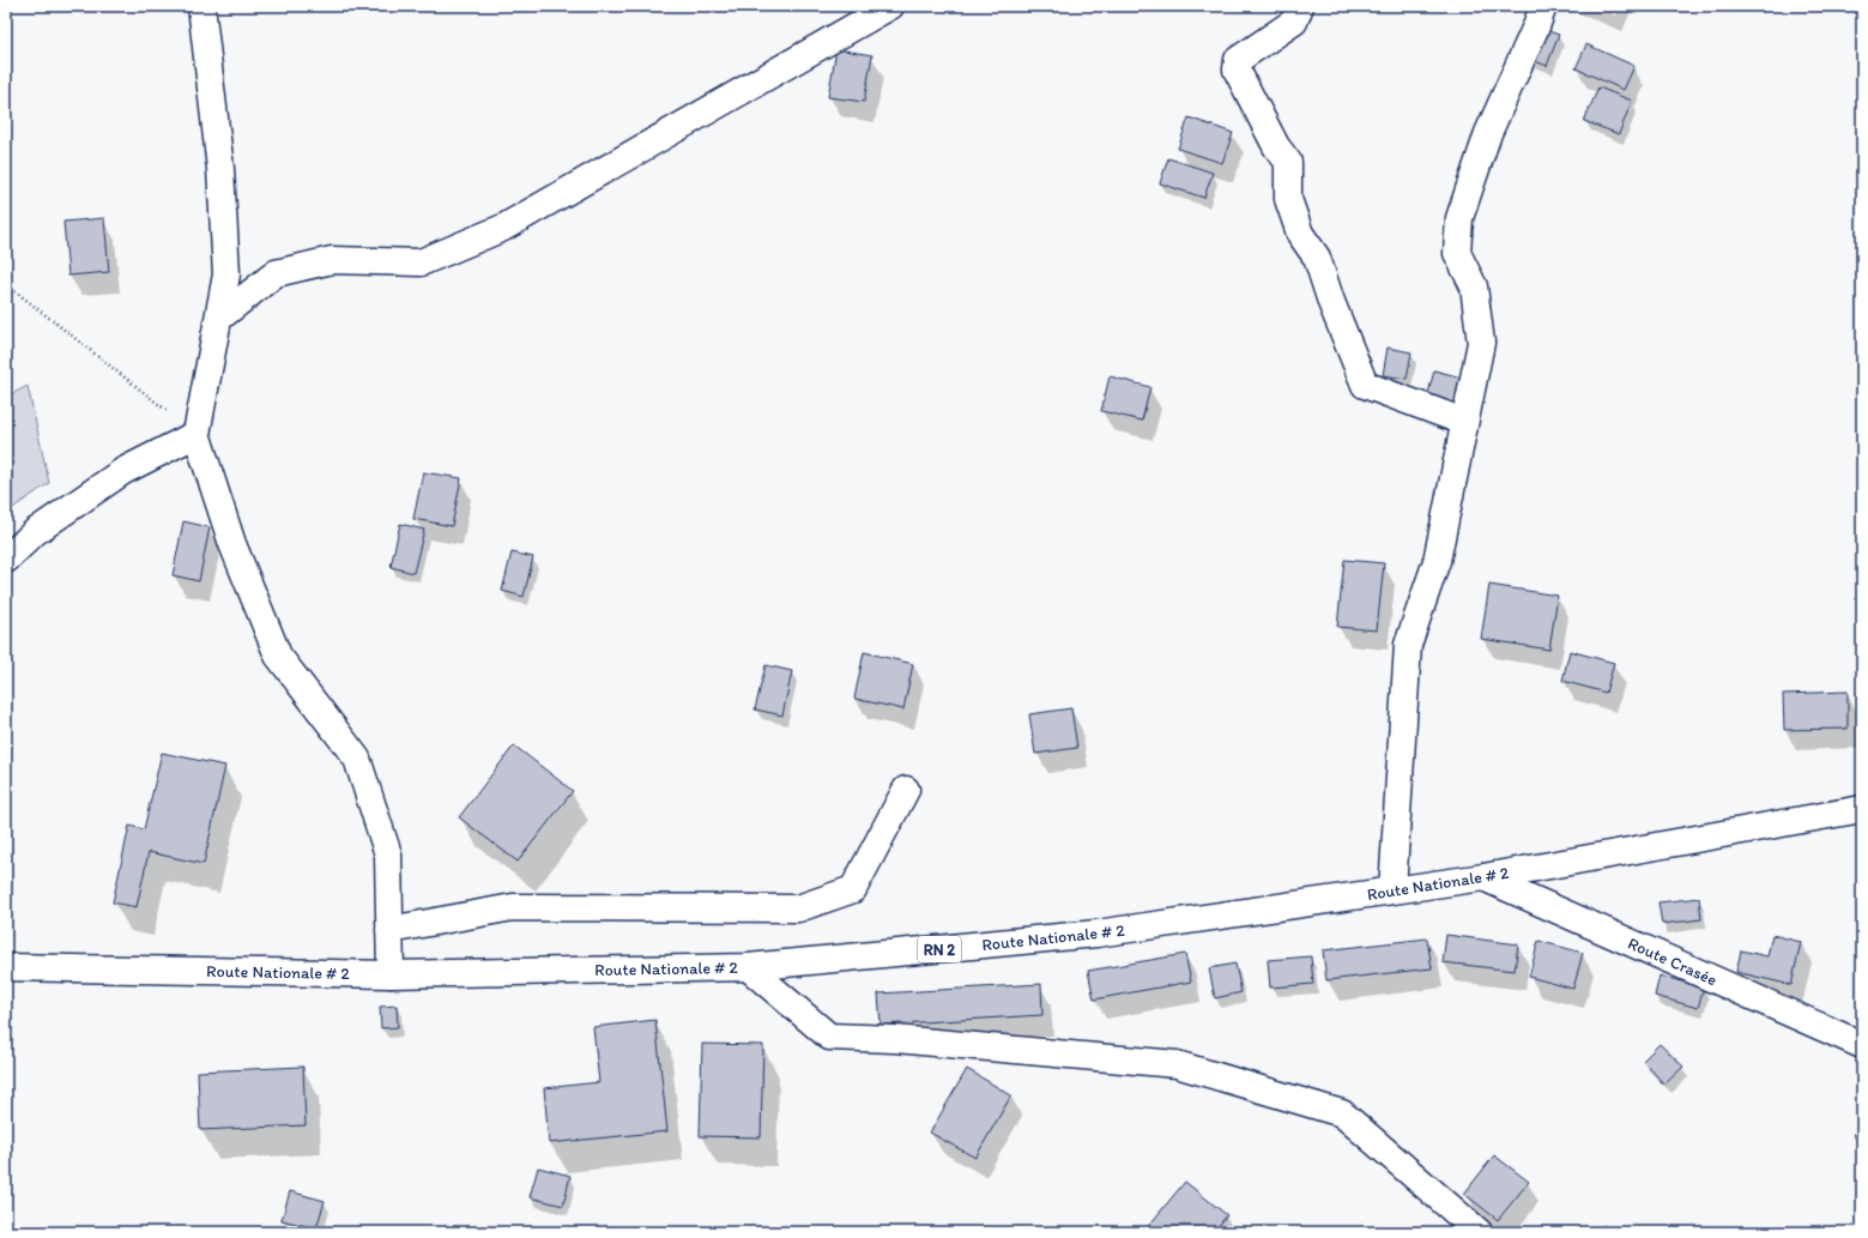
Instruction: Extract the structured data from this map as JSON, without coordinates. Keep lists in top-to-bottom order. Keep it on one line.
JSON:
{"streets":{"street":["Route Nationale # 2","RN 2","Route Crasée"]},"crossings":[["Route Nationale # 2","Route Crasée"]]}
